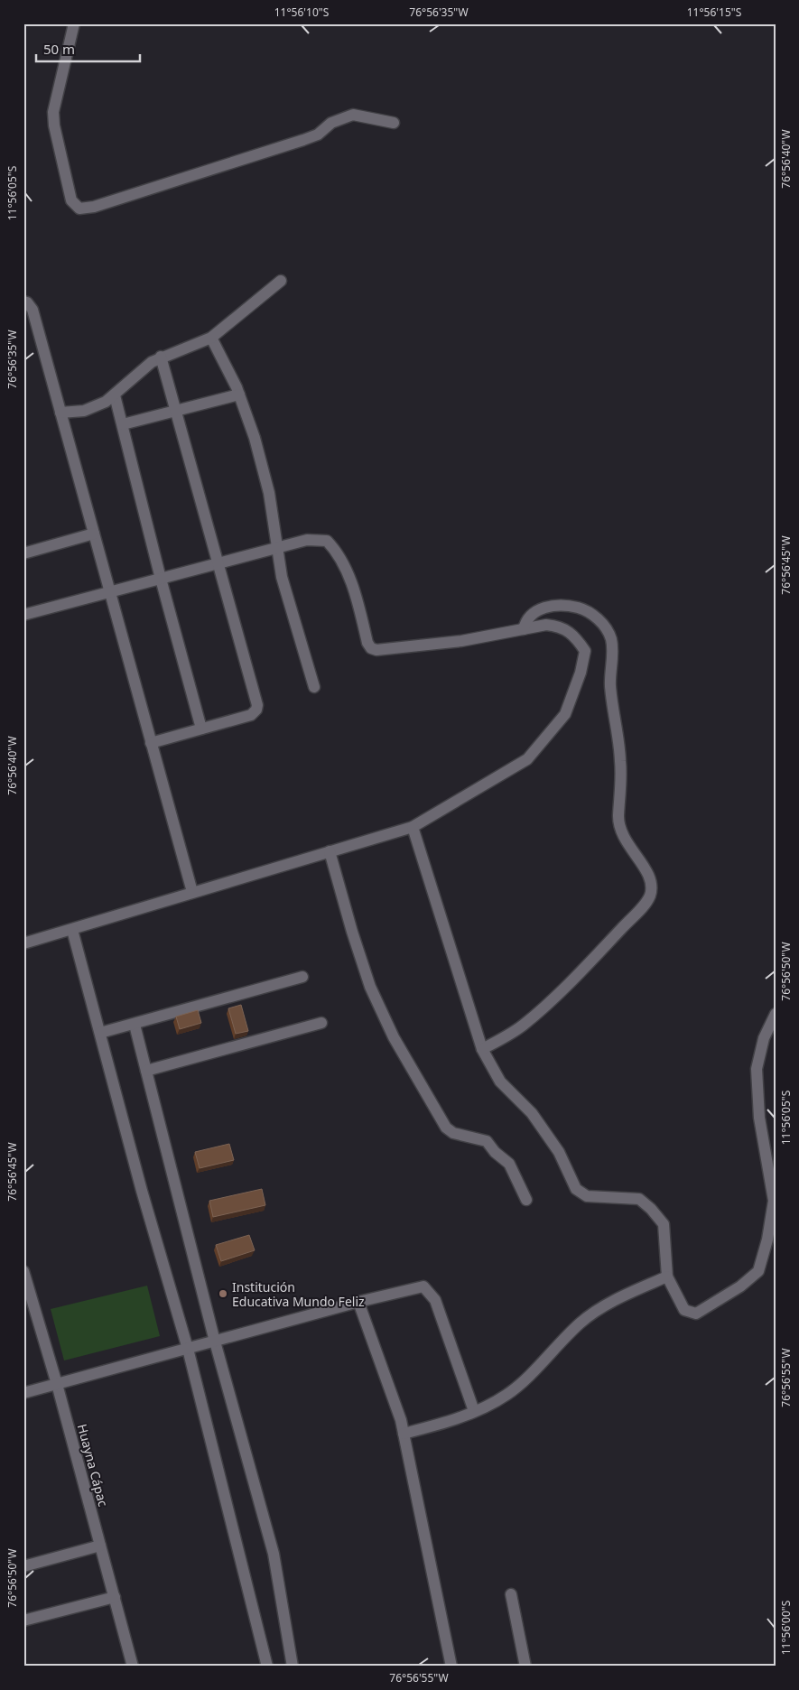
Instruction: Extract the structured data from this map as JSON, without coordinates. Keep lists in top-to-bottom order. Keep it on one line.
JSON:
{"streets":{"street":["Huayna Cápac"]},"places":["Institución Educativa Mundo Feliz"],"scale_bar":"50 m","coordinates":["11°56'10\"S","76°56'35\"W","11°56'15\"S","76°56'40\"W","11°56'05\"S","76°56'45\"W","76°56'50\"W","76°56'55\"W","11°56'00\"S"]}
